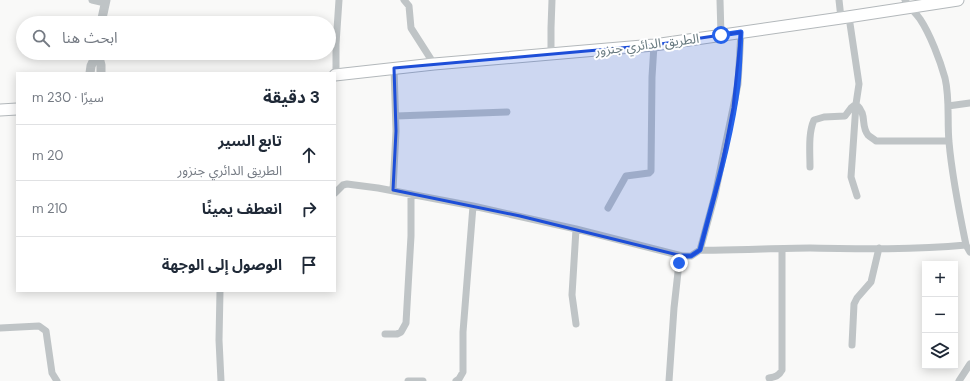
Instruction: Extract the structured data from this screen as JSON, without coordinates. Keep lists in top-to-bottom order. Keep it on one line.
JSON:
{"streets":{"main road":["الطريق الدائري جنزور"]},"page":{"search":"ابحث هنا","heading":["3 دقيقة","سيرًا · 230 m"],"list":[["تابع السير","الطريق الدائري جنزور","20 m"],["انعطف يمينًا","210 m"],"الوصول إلى الوجهة"],"map_buttons":["+","−"]}}
